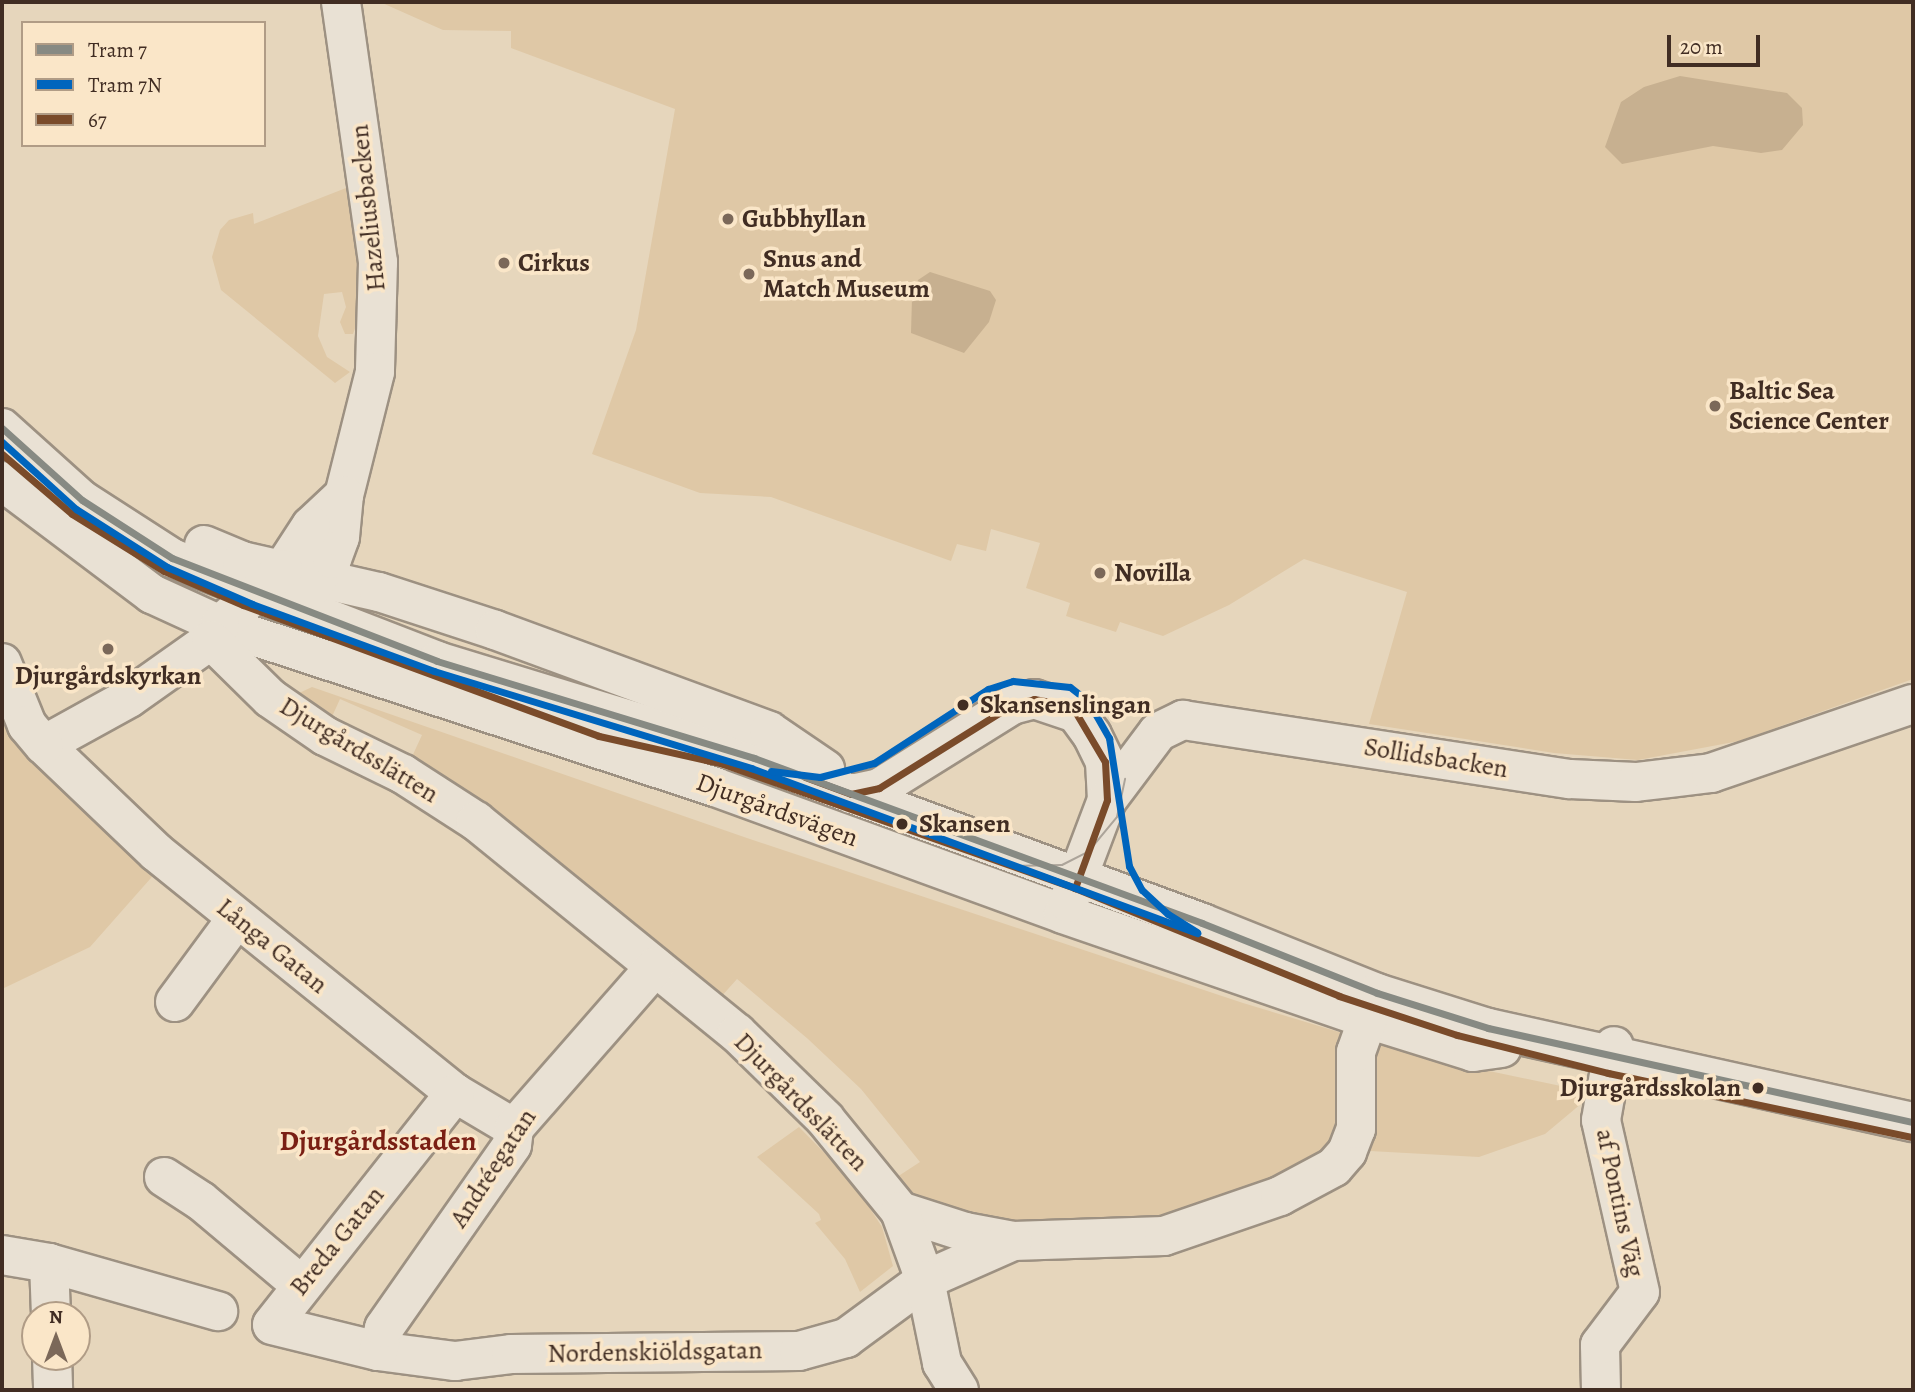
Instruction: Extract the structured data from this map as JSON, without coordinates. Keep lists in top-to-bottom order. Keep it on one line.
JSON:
{"streets":{"street":["Hazeliusbacken","Djurgårdsslätten","Sollidsbacken","Djurgårdsvägen","Långa Gatan","Andréegatan","af Pontins Väg","Breda Gatan","Nordenskiöldsgatan"]},"crossings":[["Hazeliusbacken","Djurgårdsvägen"],["Djurgårdsslätten","Djurgårdsvägen"],["Djurgårdsslätten","Andréegatan"],["Djurgårdsslätten","Nordenskiöldsgatan"],["Sollidsbacken","Djurgårdsvägen"],["Djurgårdsvägen","af Pontins Väg"],["Långa Gatan","Andréegatan"],["Långa Gatan","Breda Gatan"],["Andréegatan","Nordenskiöldsgatan"],["Breda Gatan","Nordenskiöldsgatan"]],"districts":["Djurgårdsstaden"],"places":["Gubbhyllan","Cirkus","Snus and Match Museum","Baltic Sea Science Center","Novilla","Djurgårdskyrkan","Skansenslingan","Skansen","Djurgårdsskolan"],"lines":["tram line 7","tram line 7N","transit line 67"],"legend":["Tram 7","Tram 7N","67"],"scale_bar":"20 m","north":"top"}
